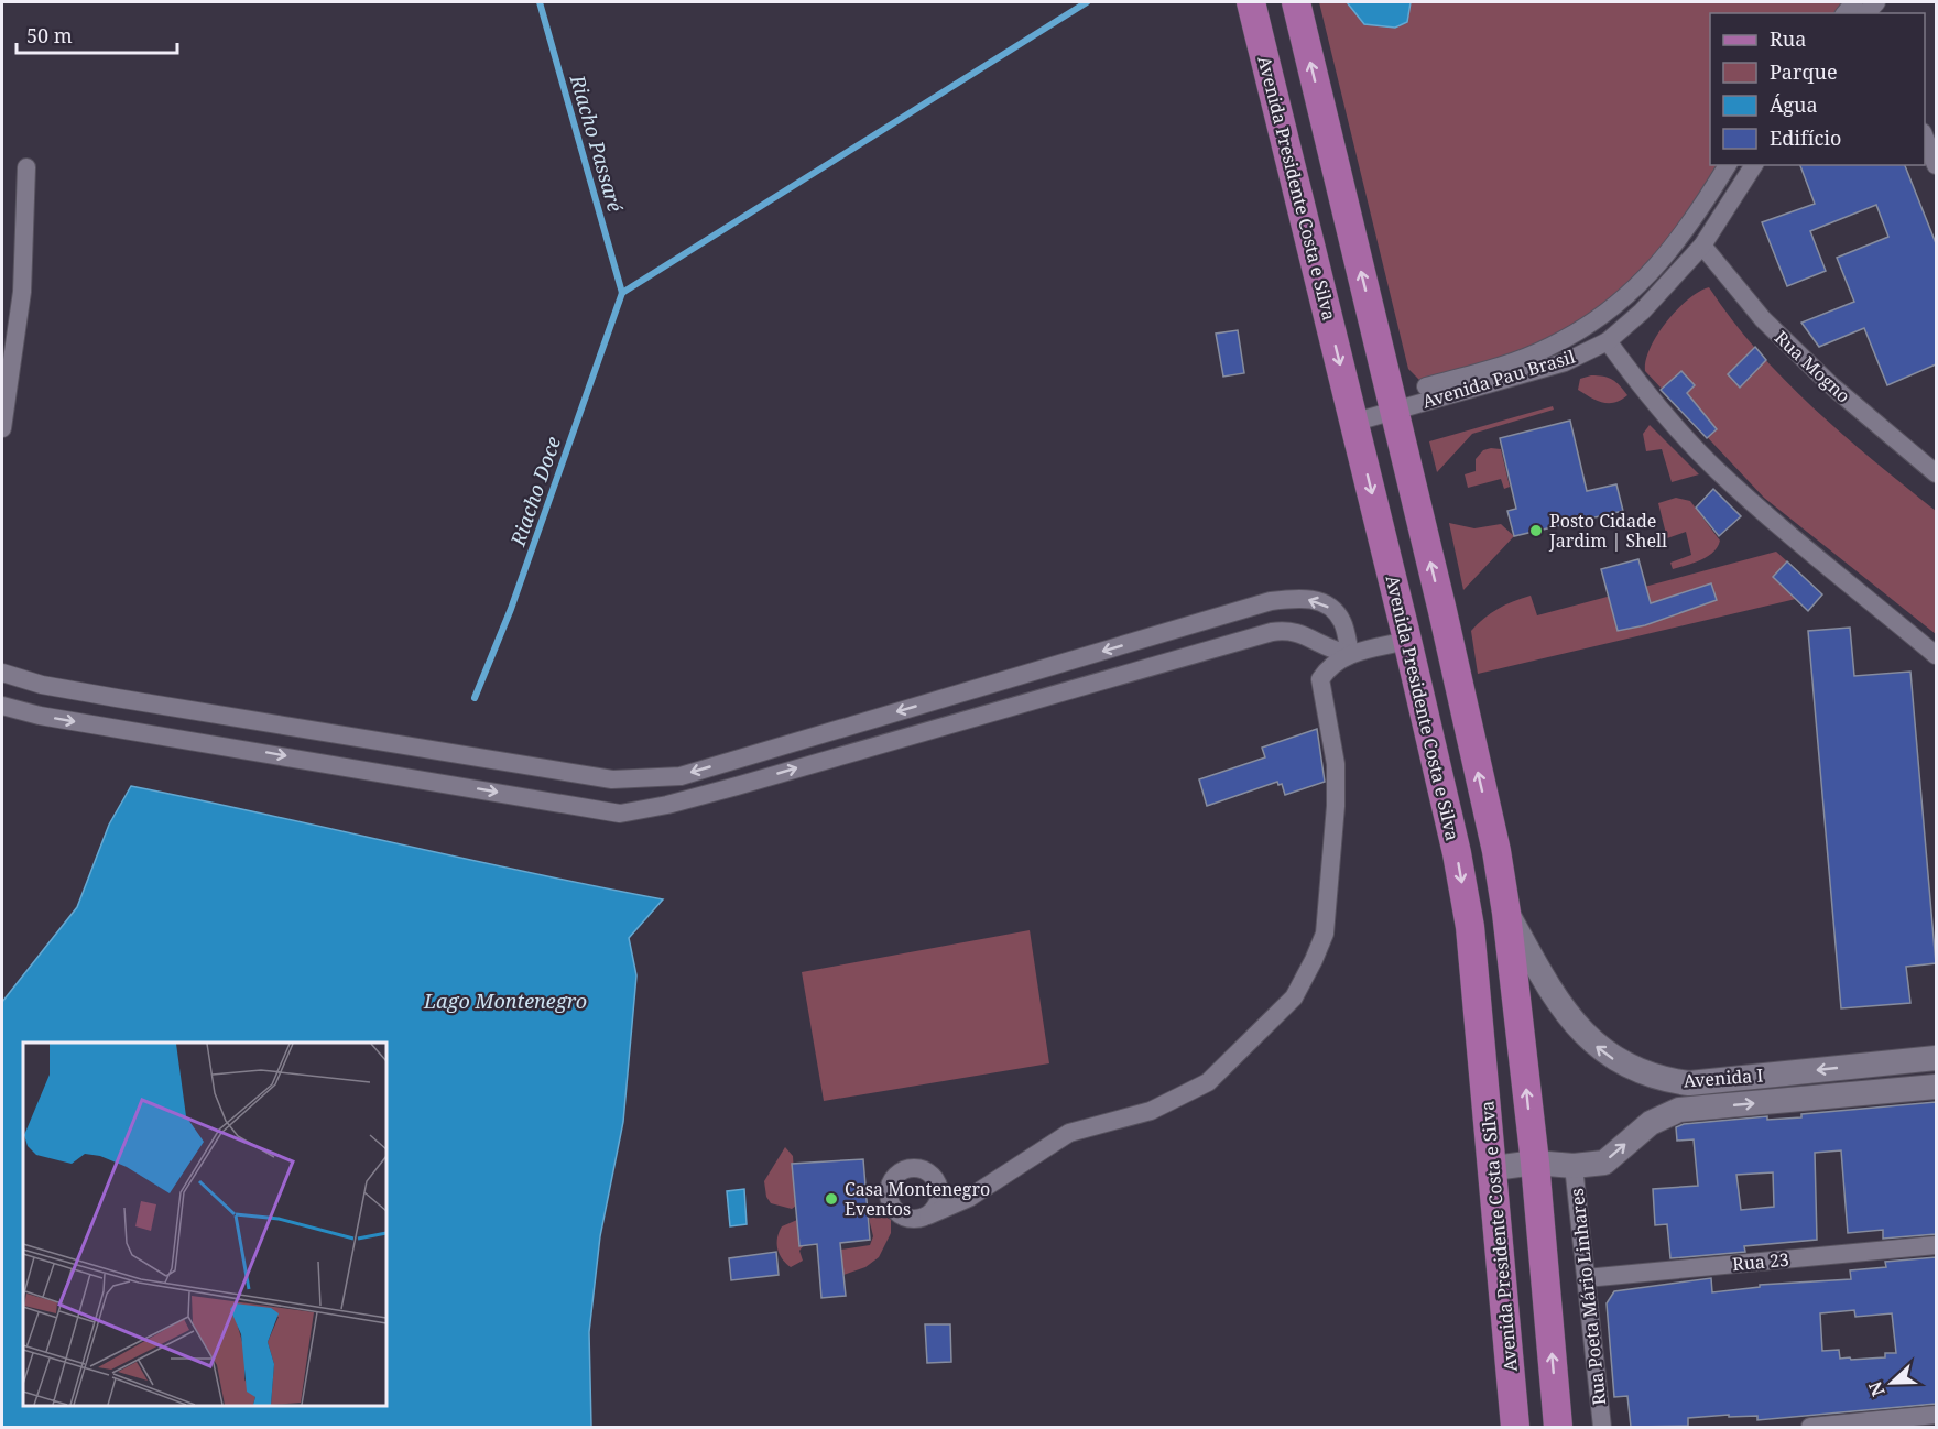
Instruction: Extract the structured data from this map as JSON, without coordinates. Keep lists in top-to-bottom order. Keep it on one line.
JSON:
{"streets":{"main road":["Avenida Presidente Costa e Silva"],"street":["Rua Mogno","Avenida Pau Brasil","Avenida I","Rua 23","Rua Poeta Mário Linhares"]},"crossings":[["Avenida Presidente Costa e Silva","Avenida Pau Brasil"],["Avenida Presidente Costa e Silva","Avenida I"],["Rua Mogno","Avenida Pau Brasil"],["Avenida I","Rua Poeta Mário Linhares"],["Rua 23","Rua Poeta Mário Linhares"]],"water":["Riacho Passaré","Riacho Doce","Lago Montenegro"],"places":["Posto Cidade Jardim | Shell","Casa Montenegro Eventos"],"legend":["Rua","Parque","Água","Edifício"],"scale_bar":"50 m","north":"left"}
